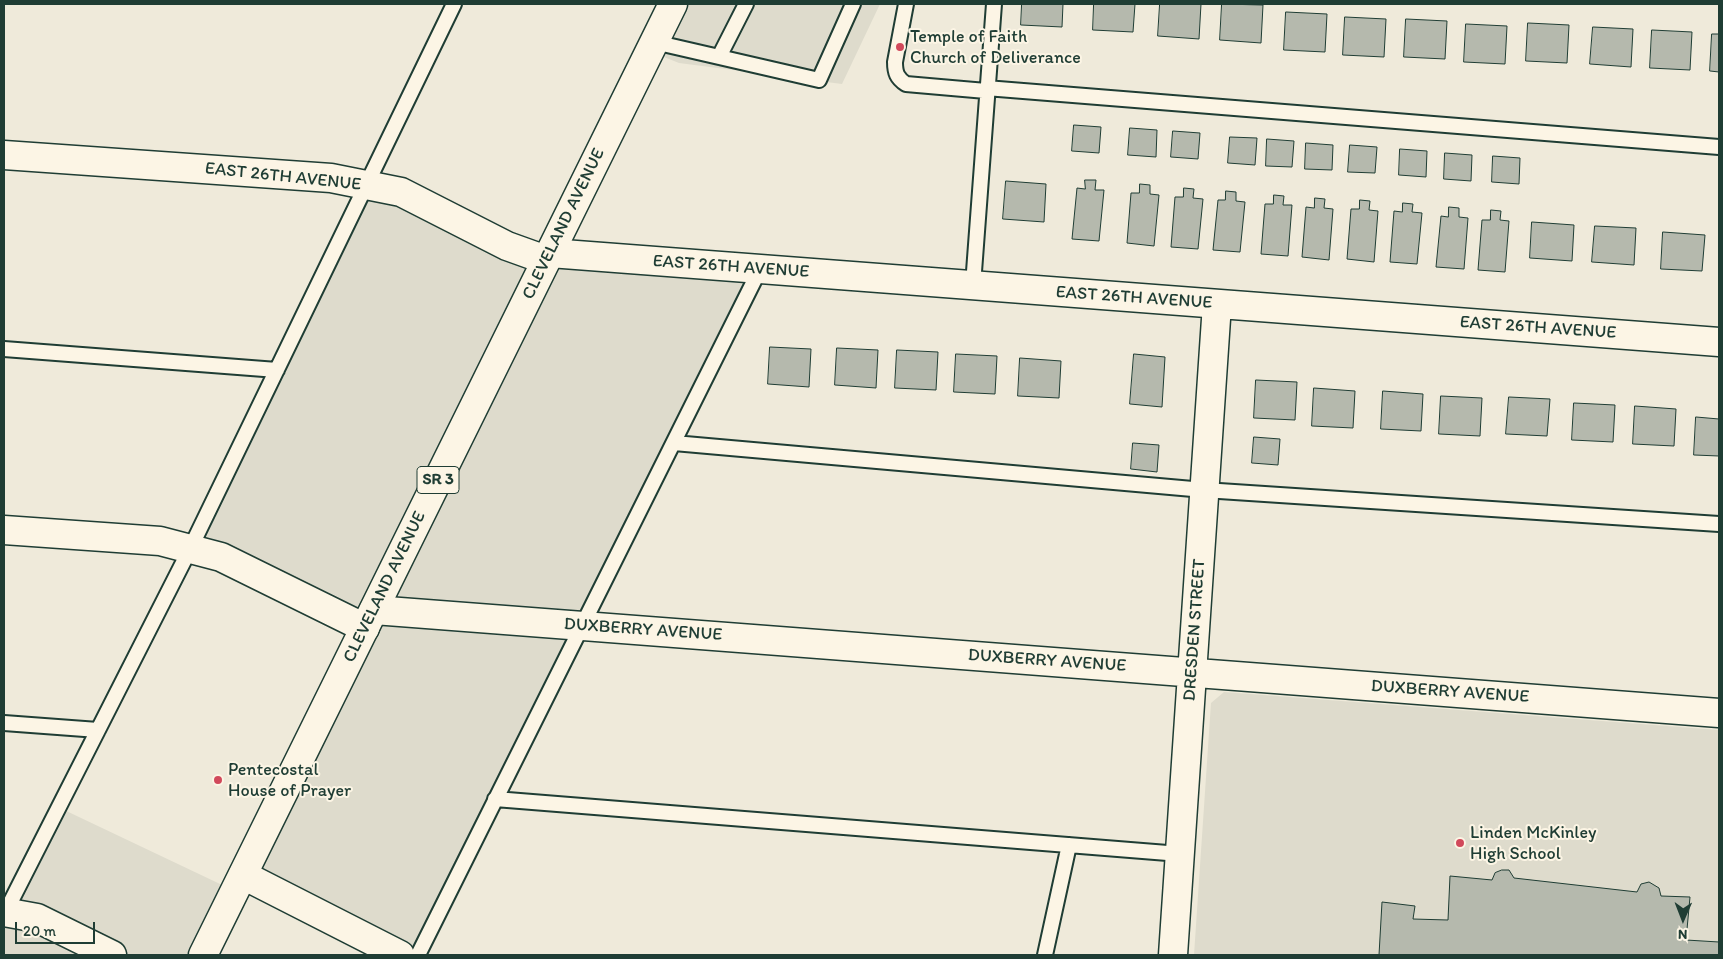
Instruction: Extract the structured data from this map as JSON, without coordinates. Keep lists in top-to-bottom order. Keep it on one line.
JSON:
{"streets":{"street":["EAST 26TH AVENUE","CLEVELAND AVENUE","SR 3","DUXBERRY AVENUE","DRESDEN STREET"]},"crossings":[["EAST 26TH AVENUE","CLEVELAND AVENUE"],["EAST 26TH AVENUE","DRESDEN STREET"],["CLEVELAND AVENUE","DUXBERRY AVENUE"],["DUXBERRY AVENUE","DRESDEN STREET"]],"places":["Temple of Faith Church of Deliverance","Pentecostal House of Prayer","Linden McKinley High School"],"scale_bar":"20 m","north":"bottom"}
